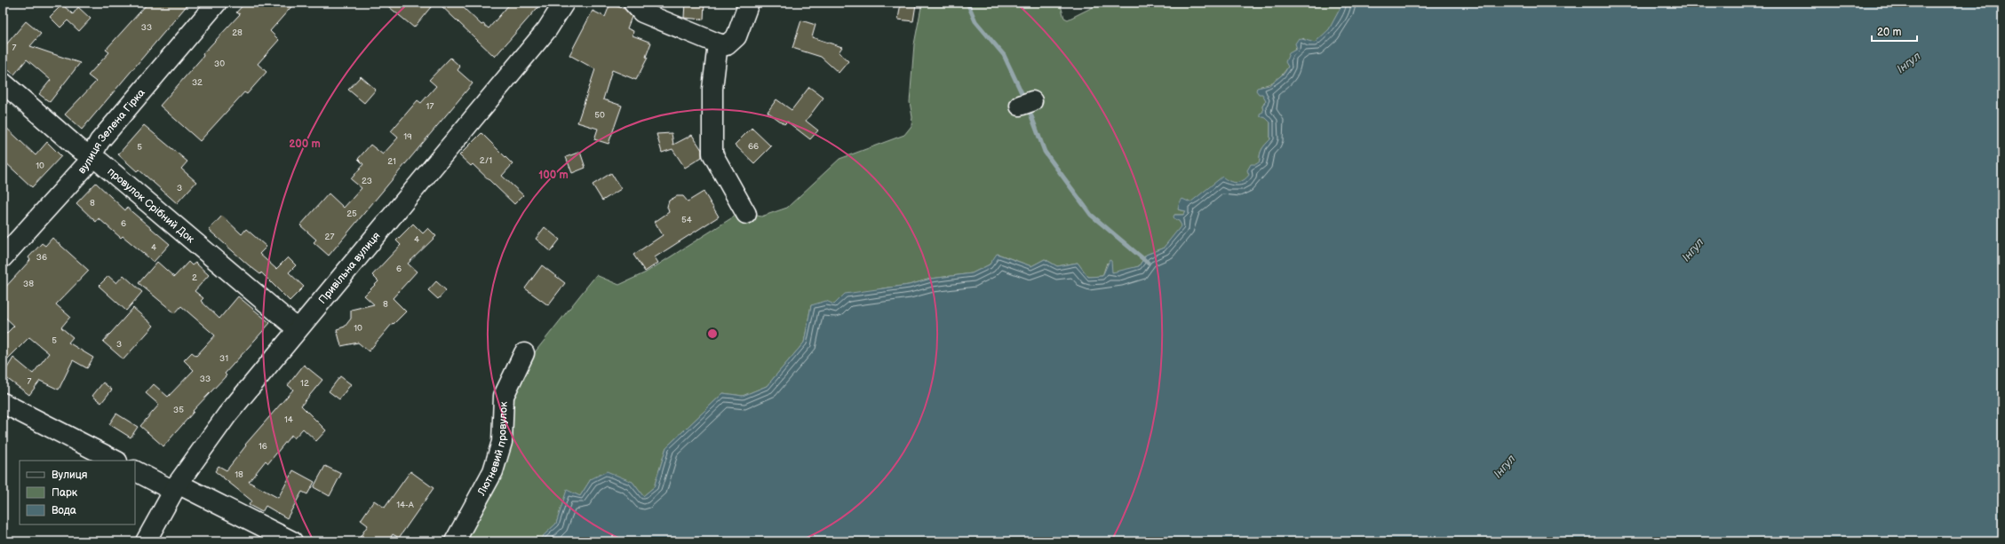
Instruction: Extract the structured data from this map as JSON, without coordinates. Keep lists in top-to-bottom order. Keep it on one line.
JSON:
{"streets":{"street":["вулиця Зелена Гірка","провулок Срібний Док","Привільна вулиця","Лютневий провулок"]},"crossings":[["вулиця Зелена Гірка","провулок Срібний Док"],["провулок Срібний Док","Привільна вулиця"]],"water":["Інгул"],"house_numbers":["33","28","7","30","32","17","50","19","66","5","2/1","21","10","23","3","8","25","54","6","27","4","4","36","6","2","38","8","10","5","3","31","33","7","12","35","14","16","18","14-А"],"legend":["Вулиця","Парк","Вода"],"scale_bar":"20 m","rings":["200 m","100 m"]}
